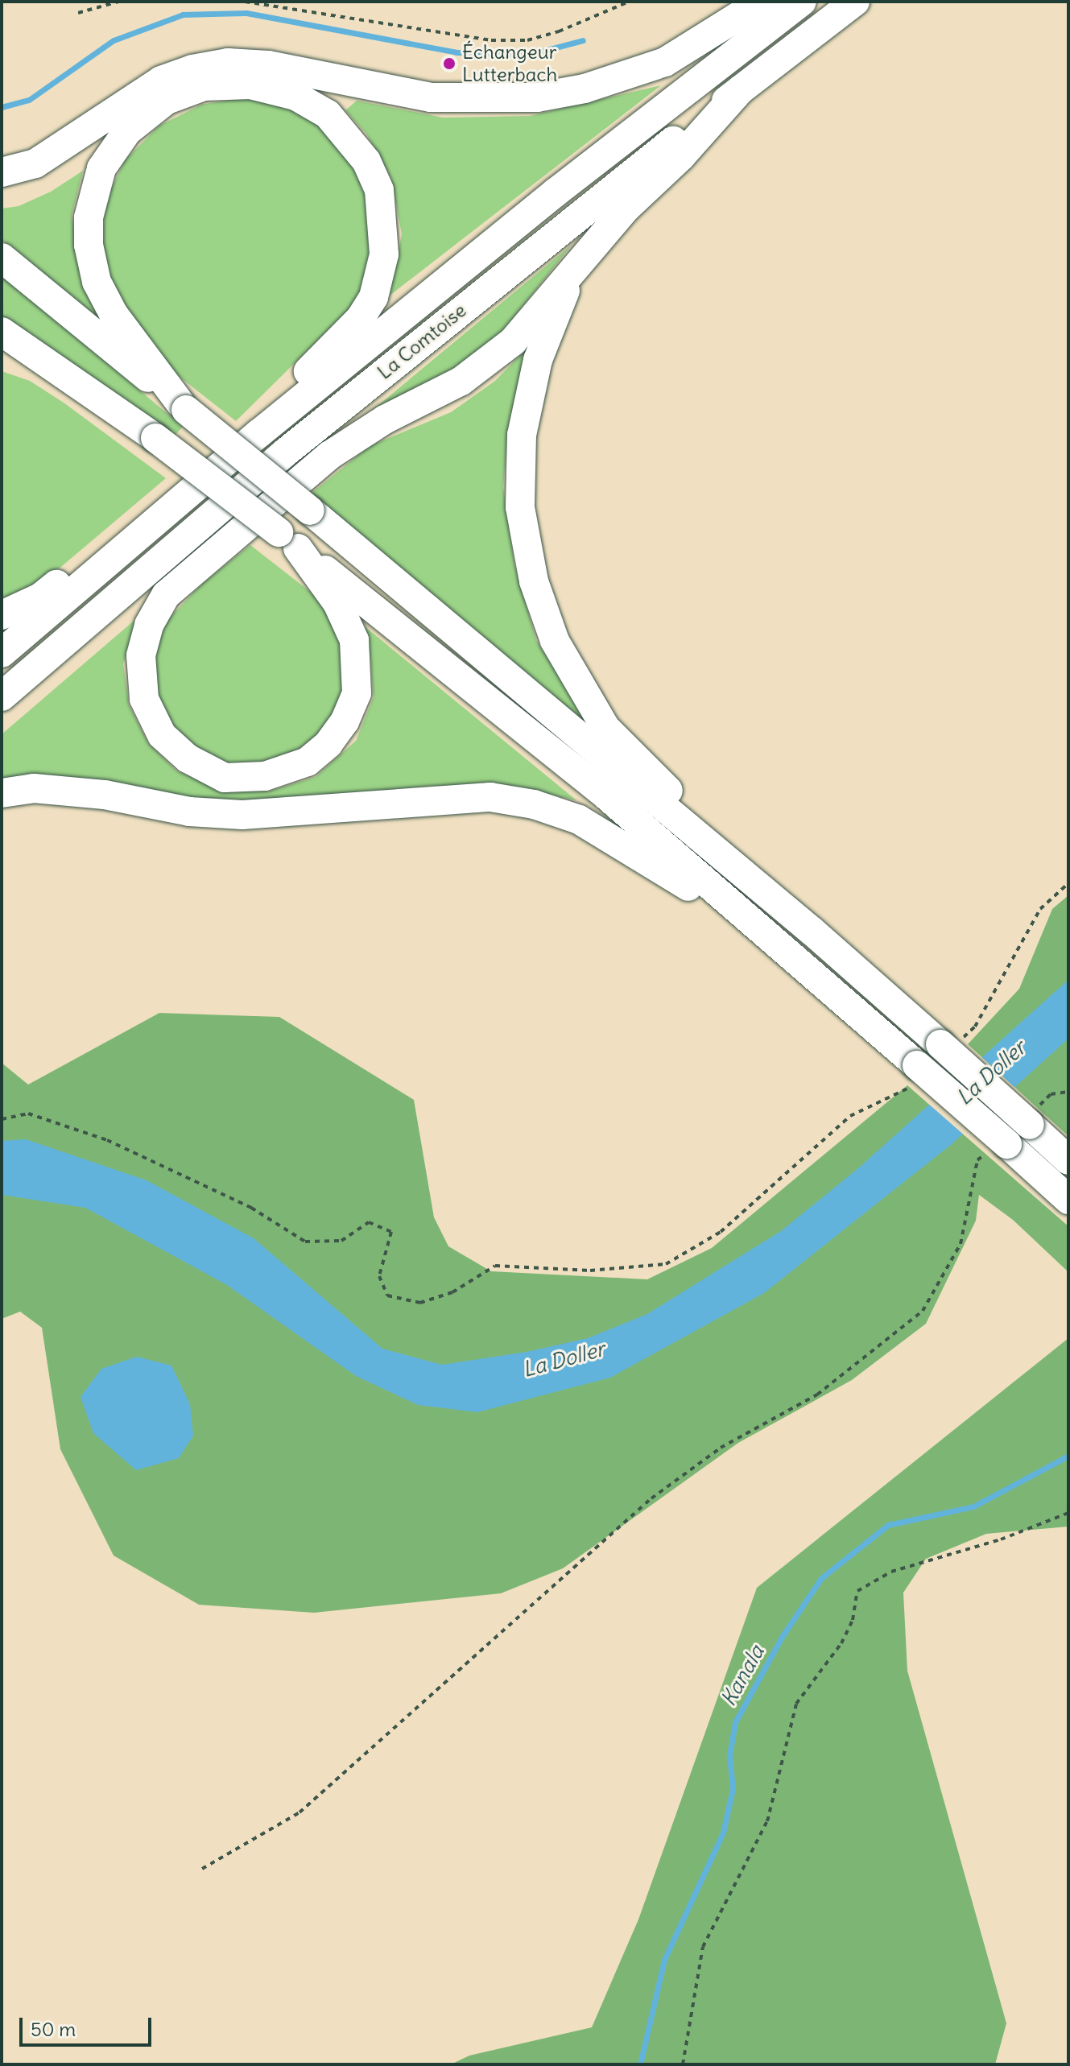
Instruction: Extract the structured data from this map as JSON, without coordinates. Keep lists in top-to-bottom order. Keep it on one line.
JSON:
{"streets":{"highway":["La Comtoise"]},"water":["La Doller","Kanala"],"places":["Échangeur Lutterbach"],"scale_bar":"50 m"}
